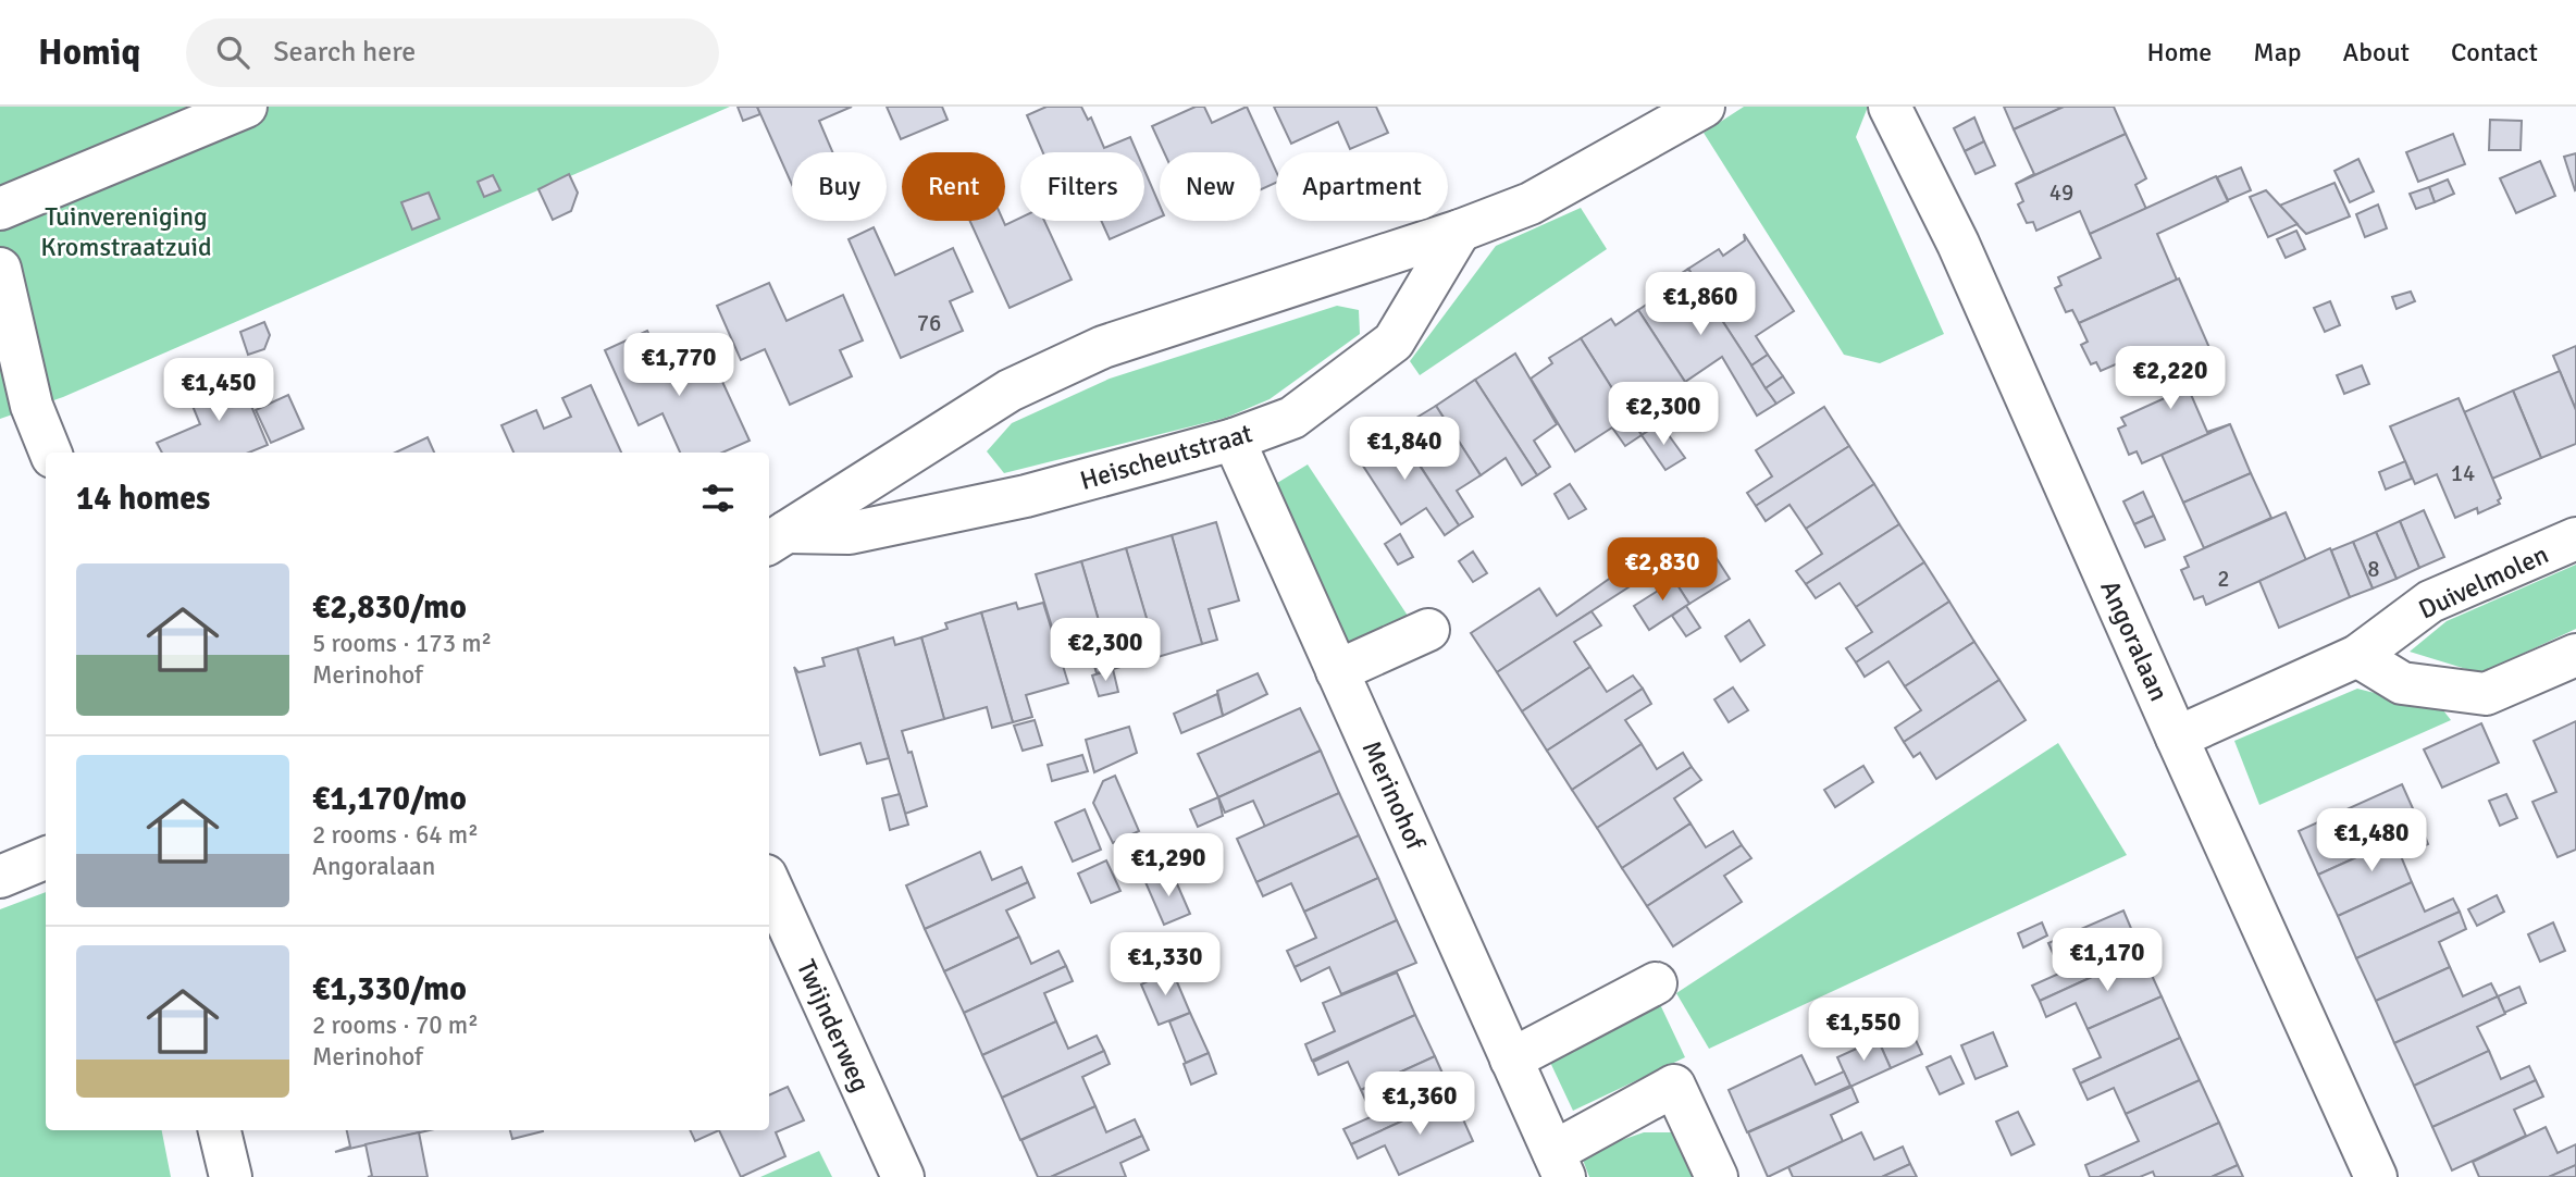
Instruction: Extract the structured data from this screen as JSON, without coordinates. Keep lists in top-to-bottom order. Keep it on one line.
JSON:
{"streets":{"street":["Heischeutstraat","Duivelmolen","Angoralaan","Merinohof","Twijnderweg"]},"crossings":[["Heischeutstraat","Merinohof"],["Duivelmolen","Angoralaan"]],"parks":["Tuinvereniging Kromstraatzuid"],"house_numbers":["49","76","14","8","2"],"page":{"header":"Homiq","search":"Search here","nav":["Home","Map","About","Contact"],"chip":["Buy","Rent","Filters","New","Apartment"],"price":["€1,860","€1,770","€2,220","€1,450","€2,300","€1,840","€2,830","€2,300","€1,480","€1,290","€1,170","€1,330","€1,550","€1,360"],"heading":"14 homes","list":[{"name":"€2,830/mo","note":"5 rooms · 173 m² · Merinohof"},{"name":"€1,170/mo","note":"2 rooms · 64 m² · Angoralaan"},{"name":"€1,330/mo","note":"2 rooms · 70 m² · Merinohof"}]}}
